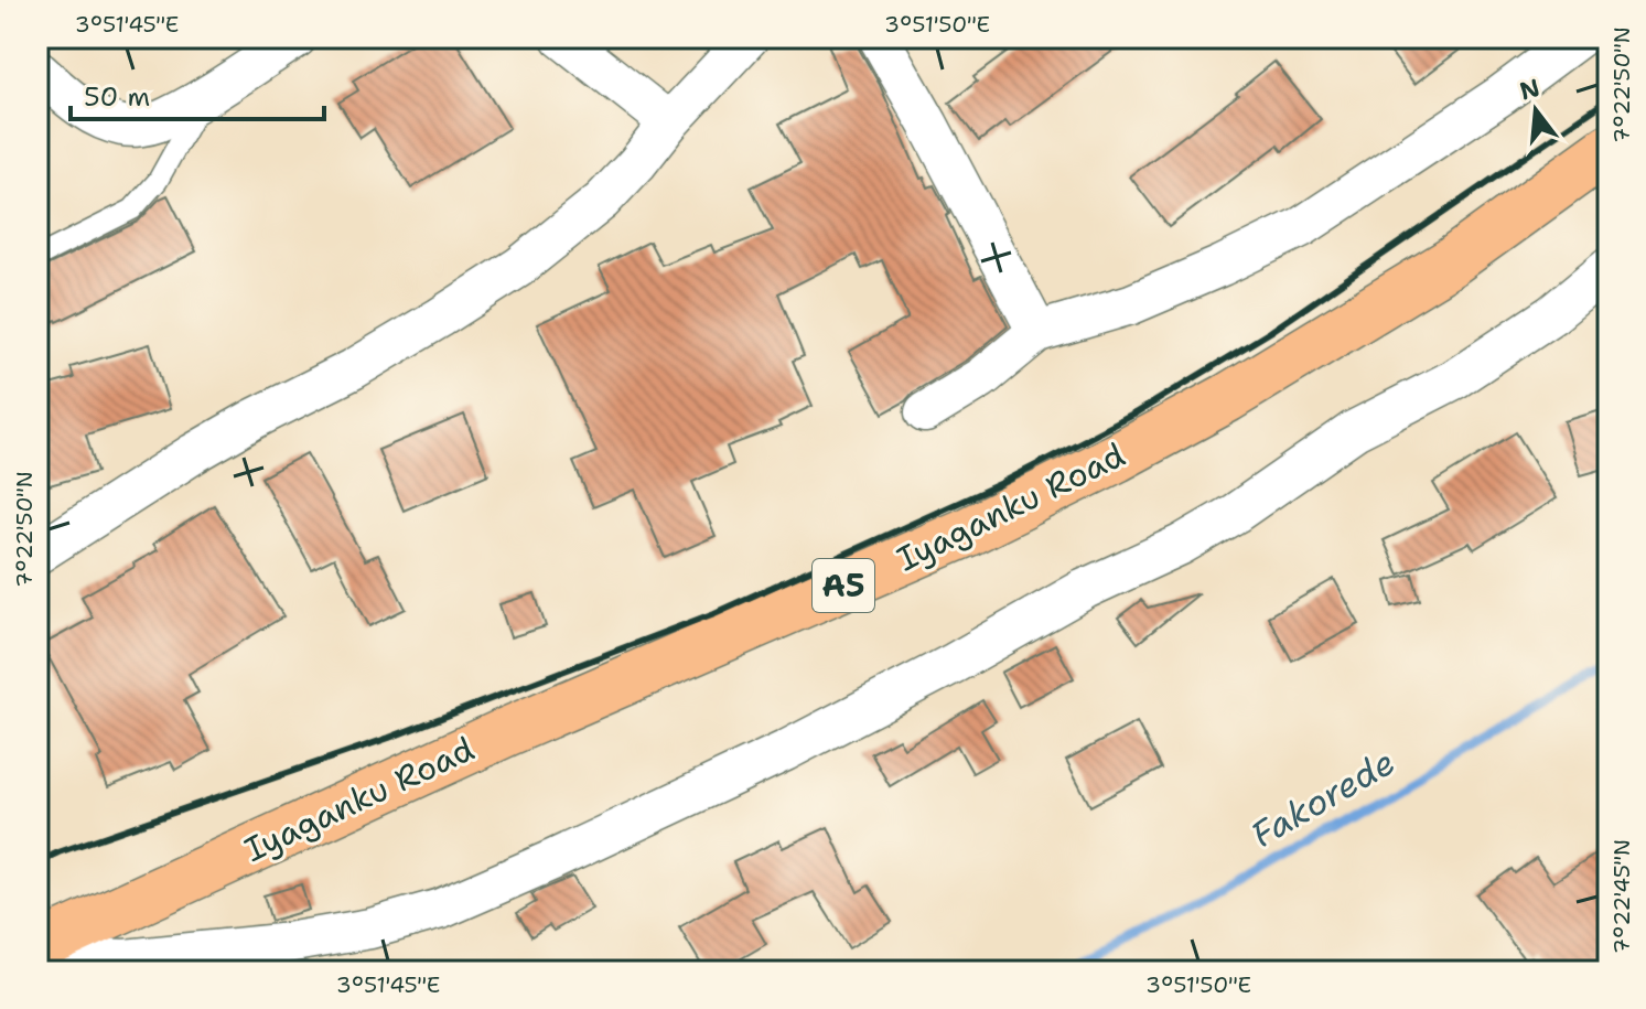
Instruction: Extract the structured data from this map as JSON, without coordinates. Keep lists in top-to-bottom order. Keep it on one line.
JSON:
{"streets":{"highway":["Iyaganku Road","A5"]},"water":["Fakorede"],"scale_bar":"50 m","north":"top","coordinates":["3°51'45\"E","3°51'50\"E","7°22'50\"N","7°22'45\"N"]}
